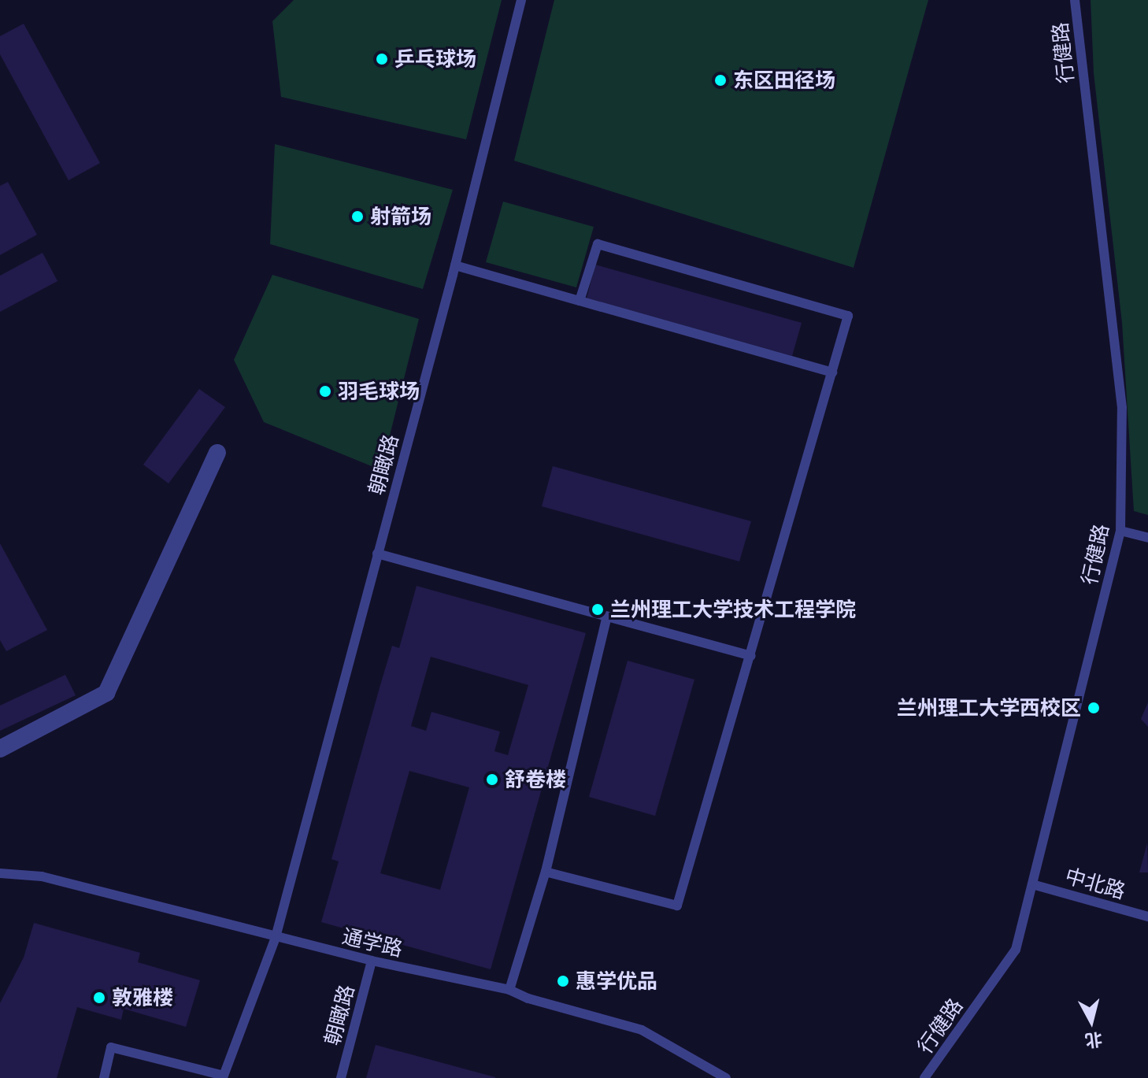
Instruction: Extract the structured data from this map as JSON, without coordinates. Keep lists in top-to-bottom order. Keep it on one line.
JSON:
{"streets":{"lane":["行健路","朝瞰路","中北路","通学路"]},"crossings":[["行健路","中北路"],["朝瞰路","通学路"]],"places":["乒乓球场","东区田径场","射箭场","羽毛球场","兰州理工大学技术工程学院","兰州理工大学西校区","舒卷楼","惠学优品","敦雅楼"],"north":"bottom"}
